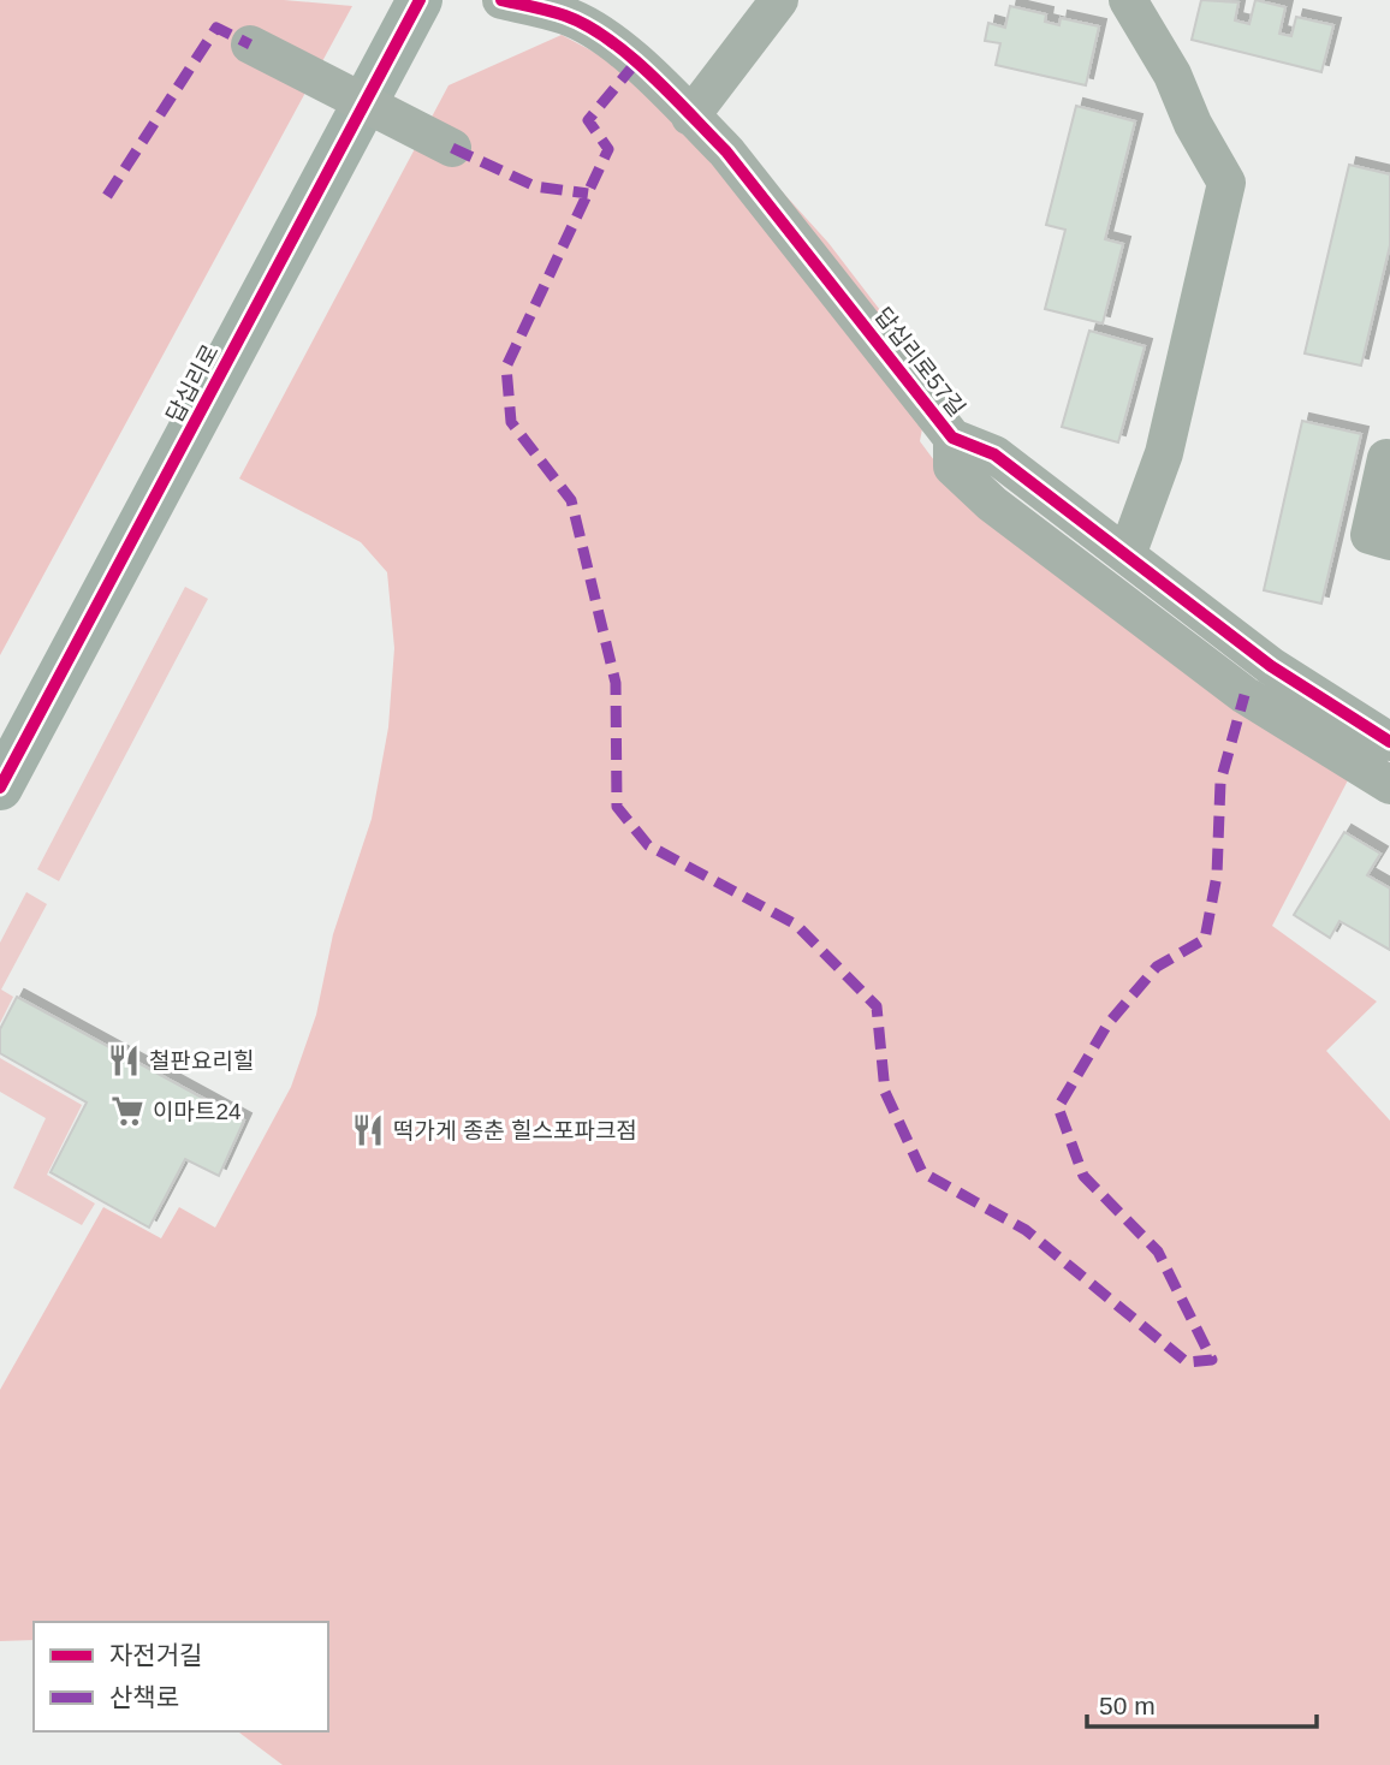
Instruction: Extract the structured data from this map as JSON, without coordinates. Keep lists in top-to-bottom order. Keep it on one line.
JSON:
{"streets":{"main road":["답십리로"],"street":["답십리로57길"]},"places":{"restaurant":["철판요리힐","떡가게 종춘 힐스포파크점"],"supermarket":["이마트24"]},"legend":["자전거길","산책로"],"scale_bar":"50 m"}
